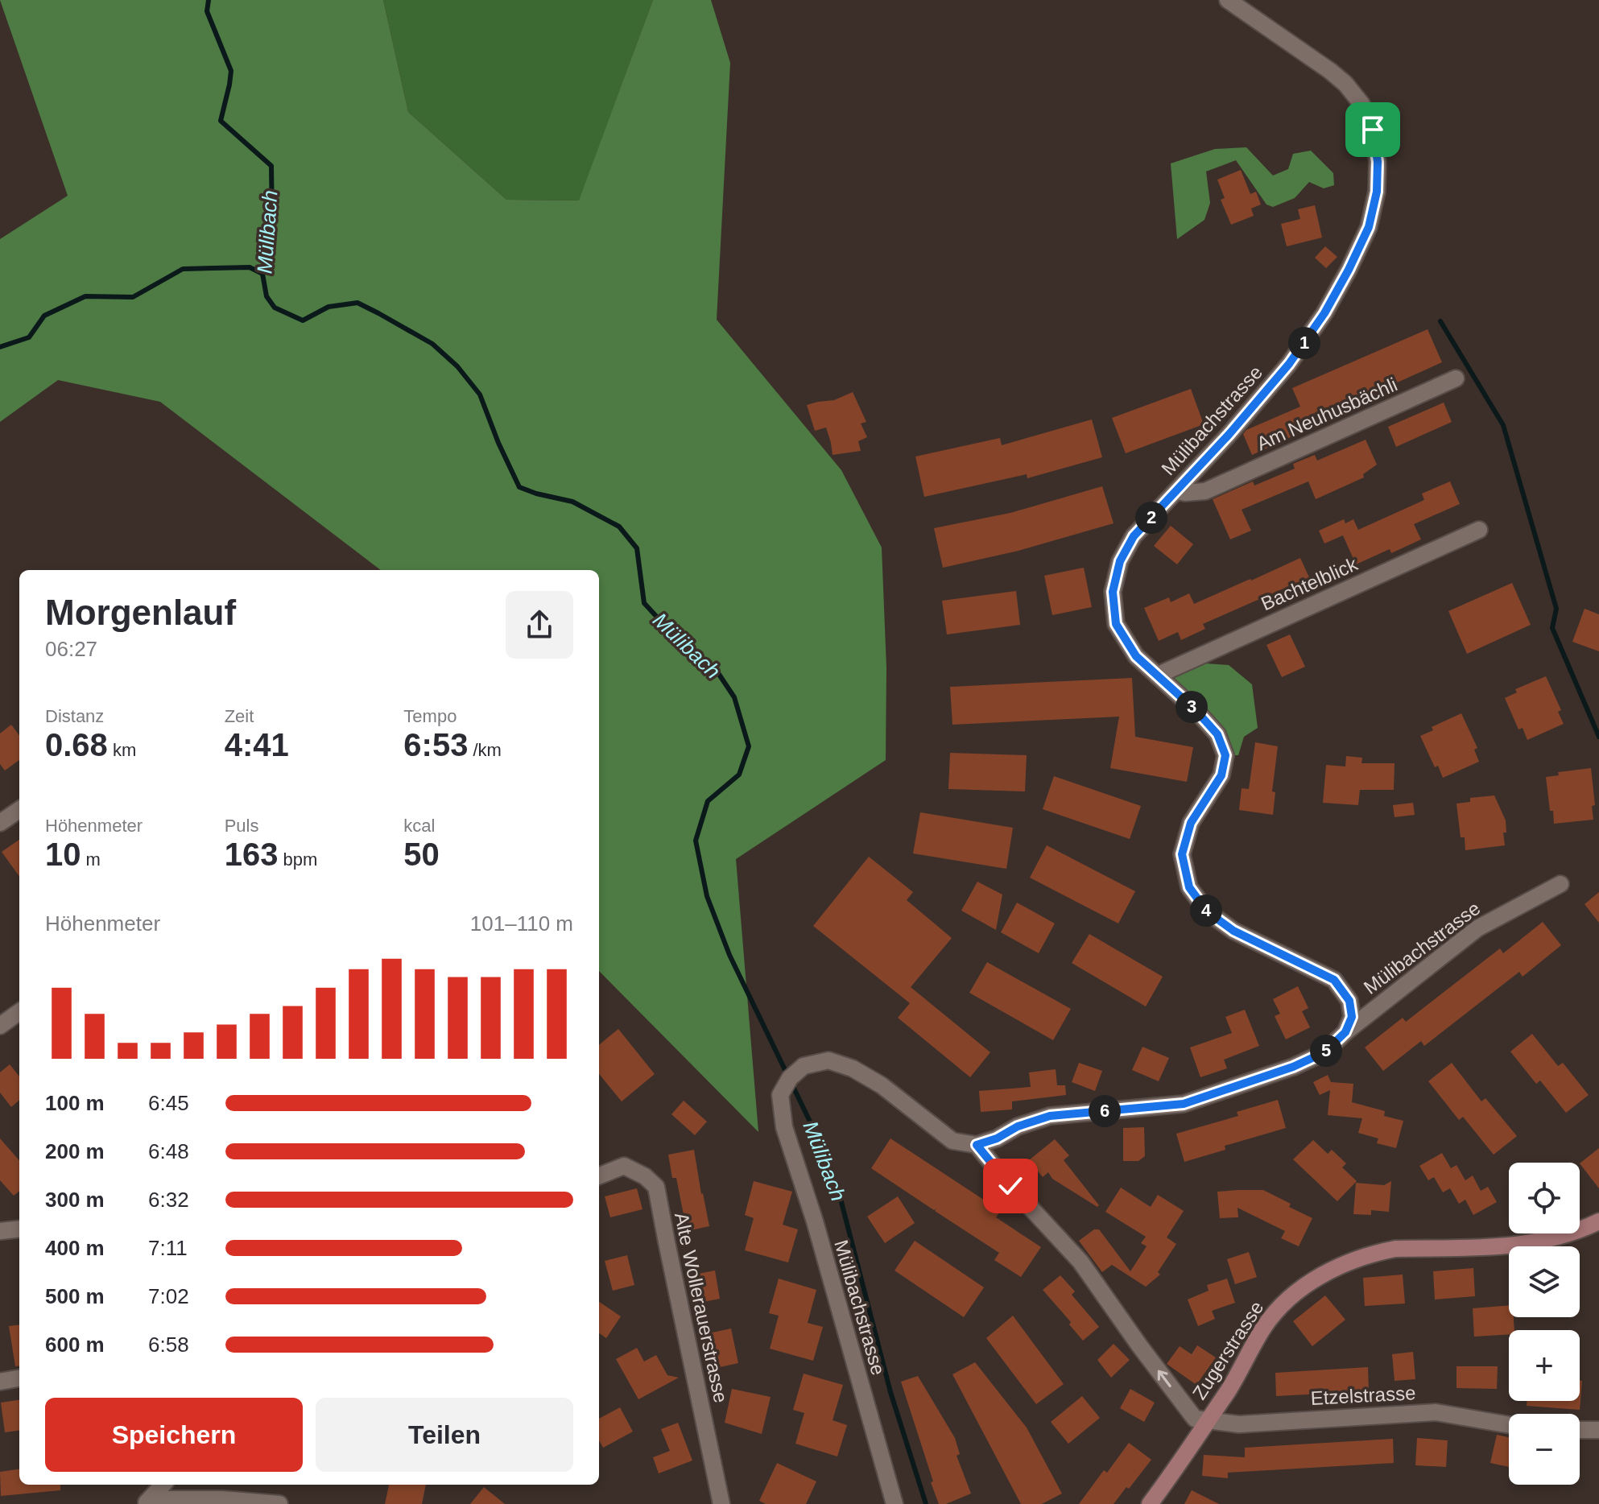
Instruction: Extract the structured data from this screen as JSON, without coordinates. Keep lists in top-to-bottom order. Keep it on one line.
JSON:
{"streets":{"main road":["Zugerstrasse"],"street":["Am Neuhusbächli","Mülibachstrasse","Bachtelblick","Alte Wollerauerstrasse","Etzelstrasse"]},"crossings":[["Am Neuhusbächli","Mülibachstrasse"],["Mülibachstrasse","Bachtelblick"],["Zugerstrasse","Etzelstrasse"]],"water":["Mülibach"],"page":{"pins":["1","2","3","4","5","6"],"heading":["Morgenlauf","06:27"],"stats":[["Distanz","0.68 km"],["Zeit","4:41"],["Tempo","6:53 /km"],["Höhenmeter","10 m"],["Puls","163 bpm"],["kcal","50"]],"chart":["Höhenmeter","101–110 m"],"list":[{"name":"100 m","note":"6:45"},{"name":"200 m","note":"6:48"},{"name":"300 m","note":"6:32"},{"name":"400 m","note":"7:11"},{"name":"500 m","note":"7:02"},{"name":"600 m","note":"6:58"}],"map_buttons":["+","−"],"buttons":["Speichern","Teilen"]}}
